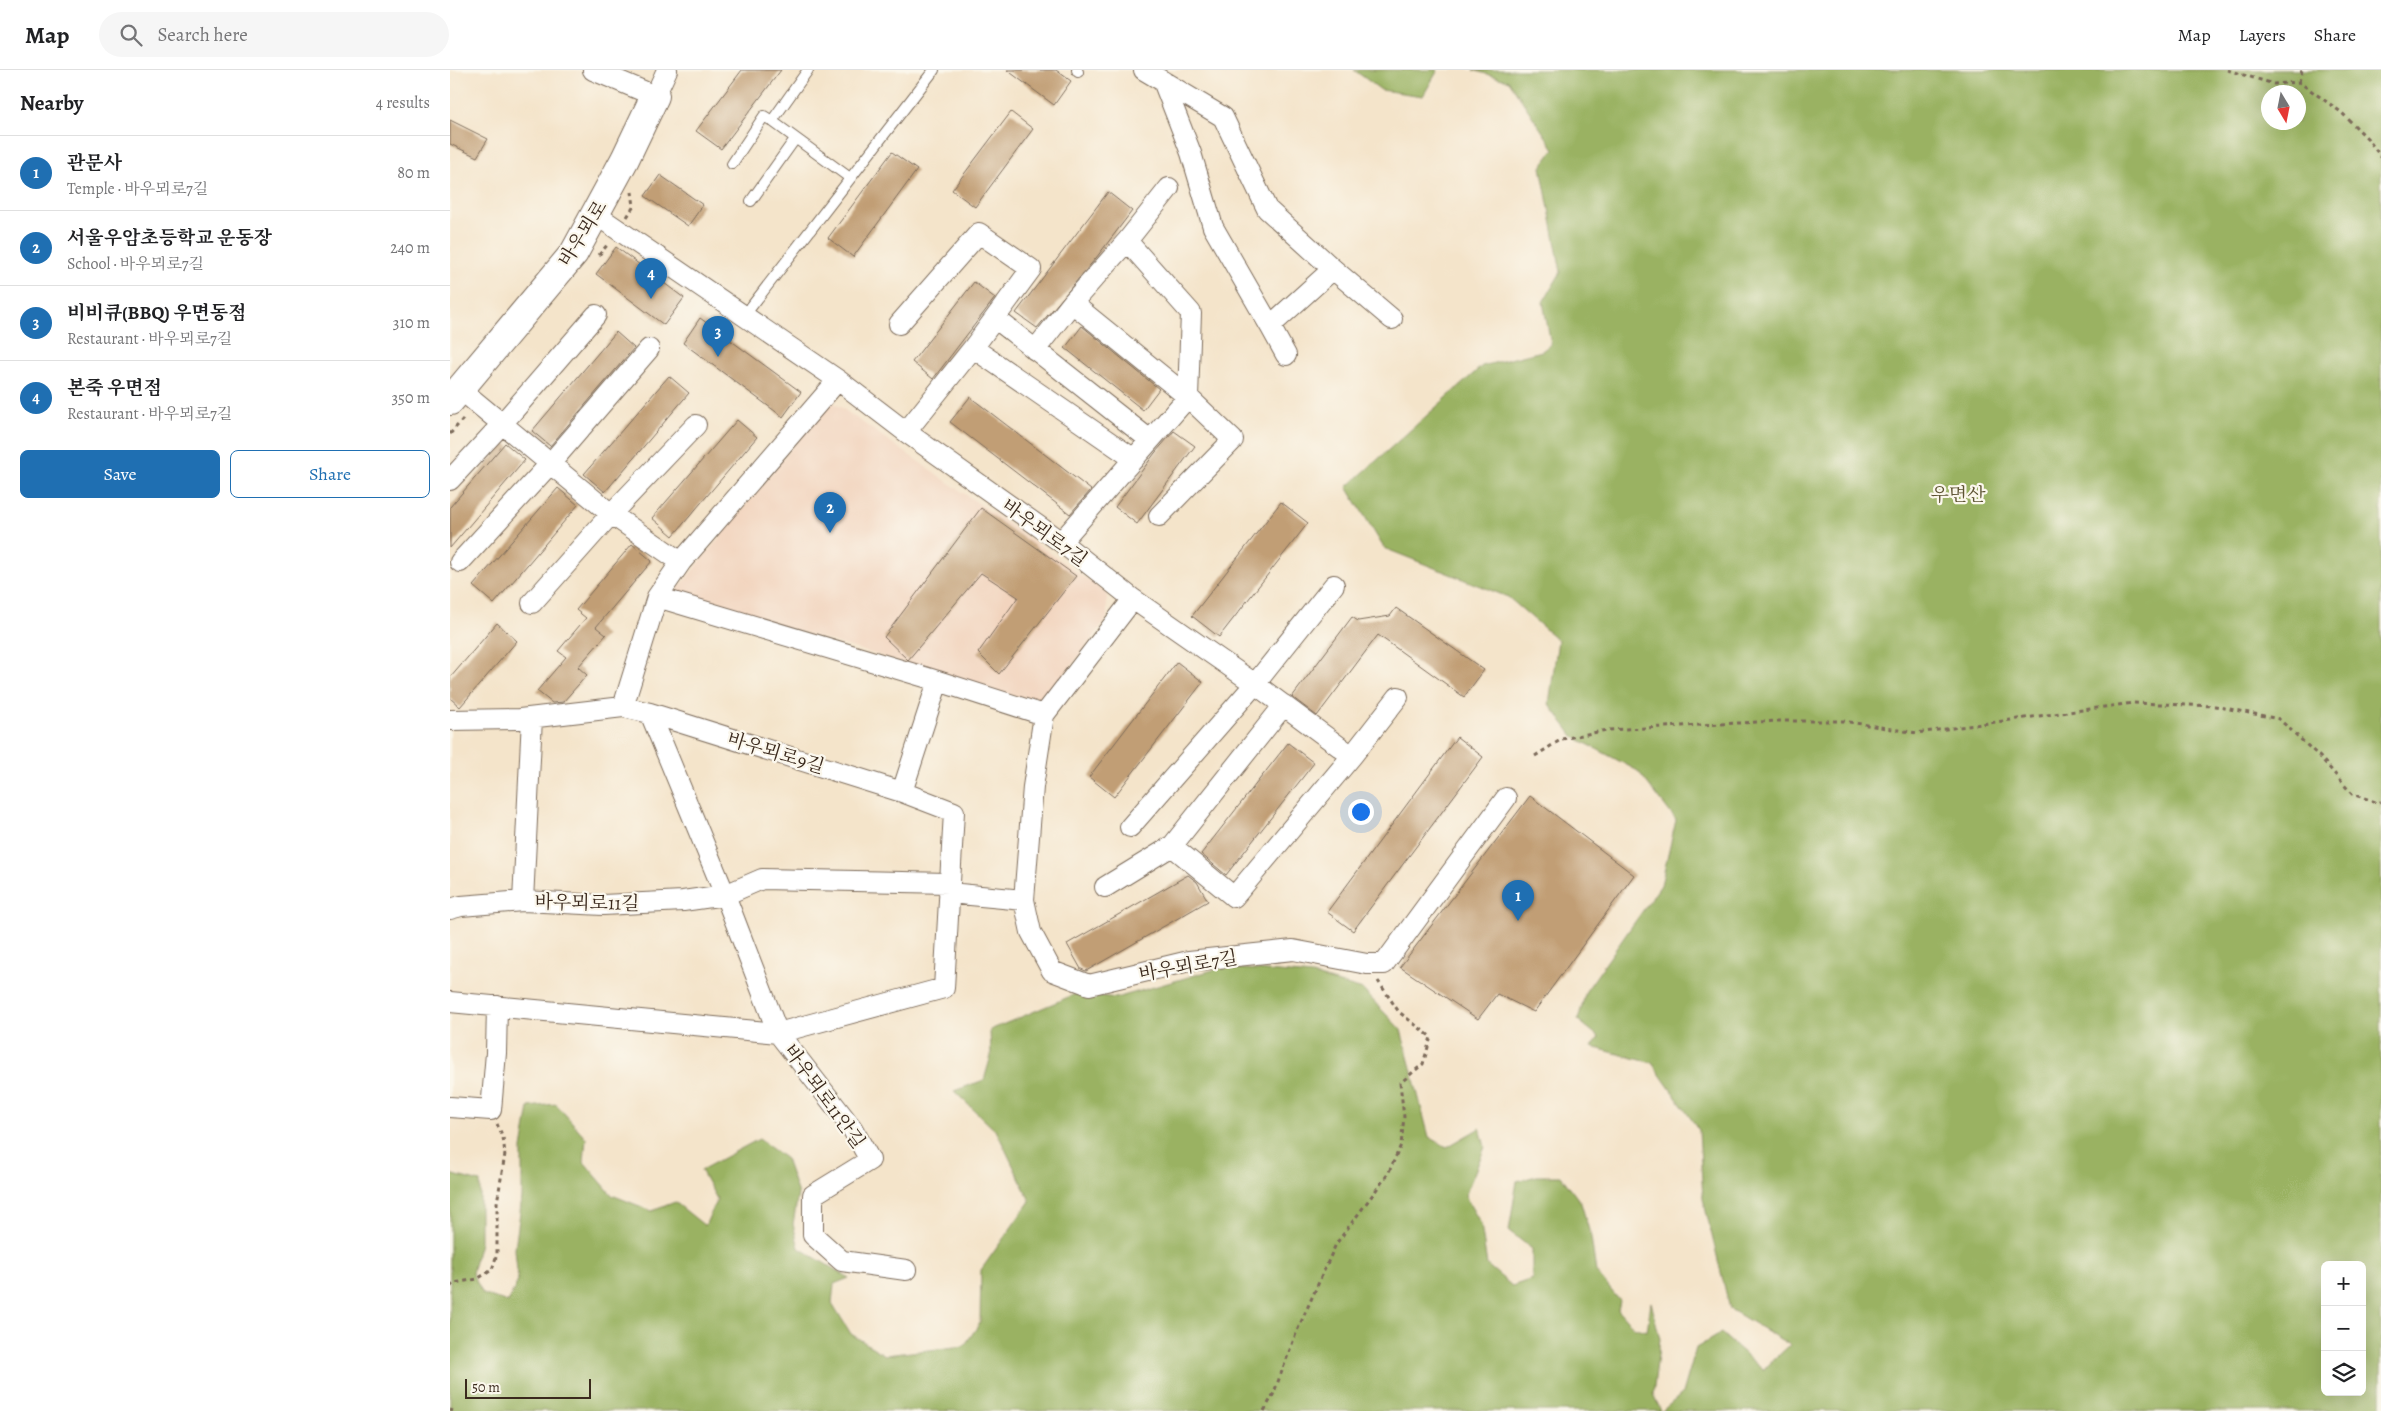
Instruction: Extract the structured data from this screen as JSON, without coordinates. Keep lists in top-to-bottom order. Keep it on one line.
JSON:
{"streets":{"street":["바우뫼로","바우뫼로7길","바우뫼로9길","바우뫼로11길","바우뫼로11안길"]},"crossings":[["바우뫼로","바우뫼로7길"],["바우뫼로7길","바우뫼로11길"],["바우뫼로9길","바우뫼로11길"],["바우뫼로9길","바우뫼로11안길"],["바우뫼로11길","바우뫼로11안길"]],"parks":["우면산"],"scale_bar":"50 m","north":"bottom","page":{"header":"Map","search":"Search here","nav":["Map","Layers","Share"],"heading":["Nearby","4 results"],"list":[{"mark":"1","name":"관문사","note":"Temple · 바우뫼로7길","value":"80 m"},{"mark":"2","name":"서울우암초등학교 운동장","note":"School · 바우뫼로7길","value":"240 m"},{"mark":"3","name":"비비큐(BBQ) 우면동점","note":"Restaurant · 바우뫼로7길","value":"310 m"},{"mark":"4","name":"본죽 우면점","note":"Restaurant · 바우뫼로7길","value":"350 m"}],"pins":["4","3","2","1"],"buttons":["Save","Share"],"map_buttons":["+","−"],"scale":"50 m"}}
